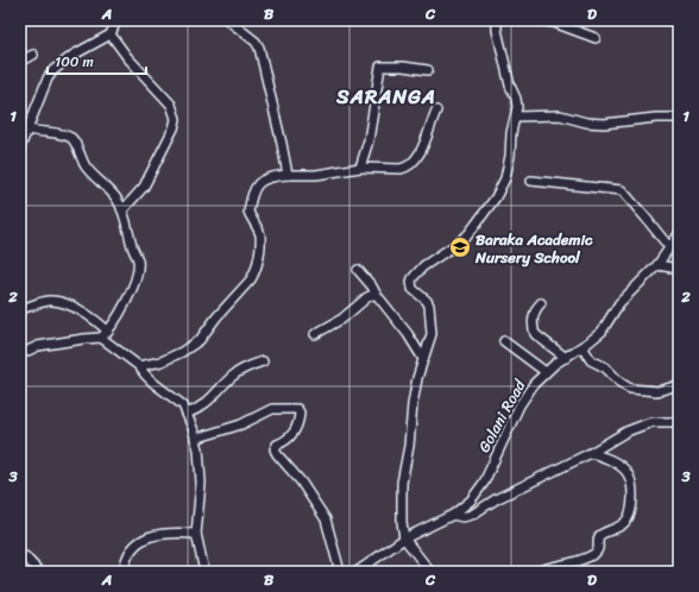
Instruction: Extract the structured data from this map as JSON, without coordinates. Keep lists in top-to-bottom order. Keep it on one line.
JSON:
{"streets":{"street":["Golani Road"]},"districts":["SARANGA"],"places":{"school or university":["Baraka Academic Nursery School"]},"scale_bar":"100 m","grid":{"columns":["A","B","C","D"],"rows":["1","2","3"]}}
